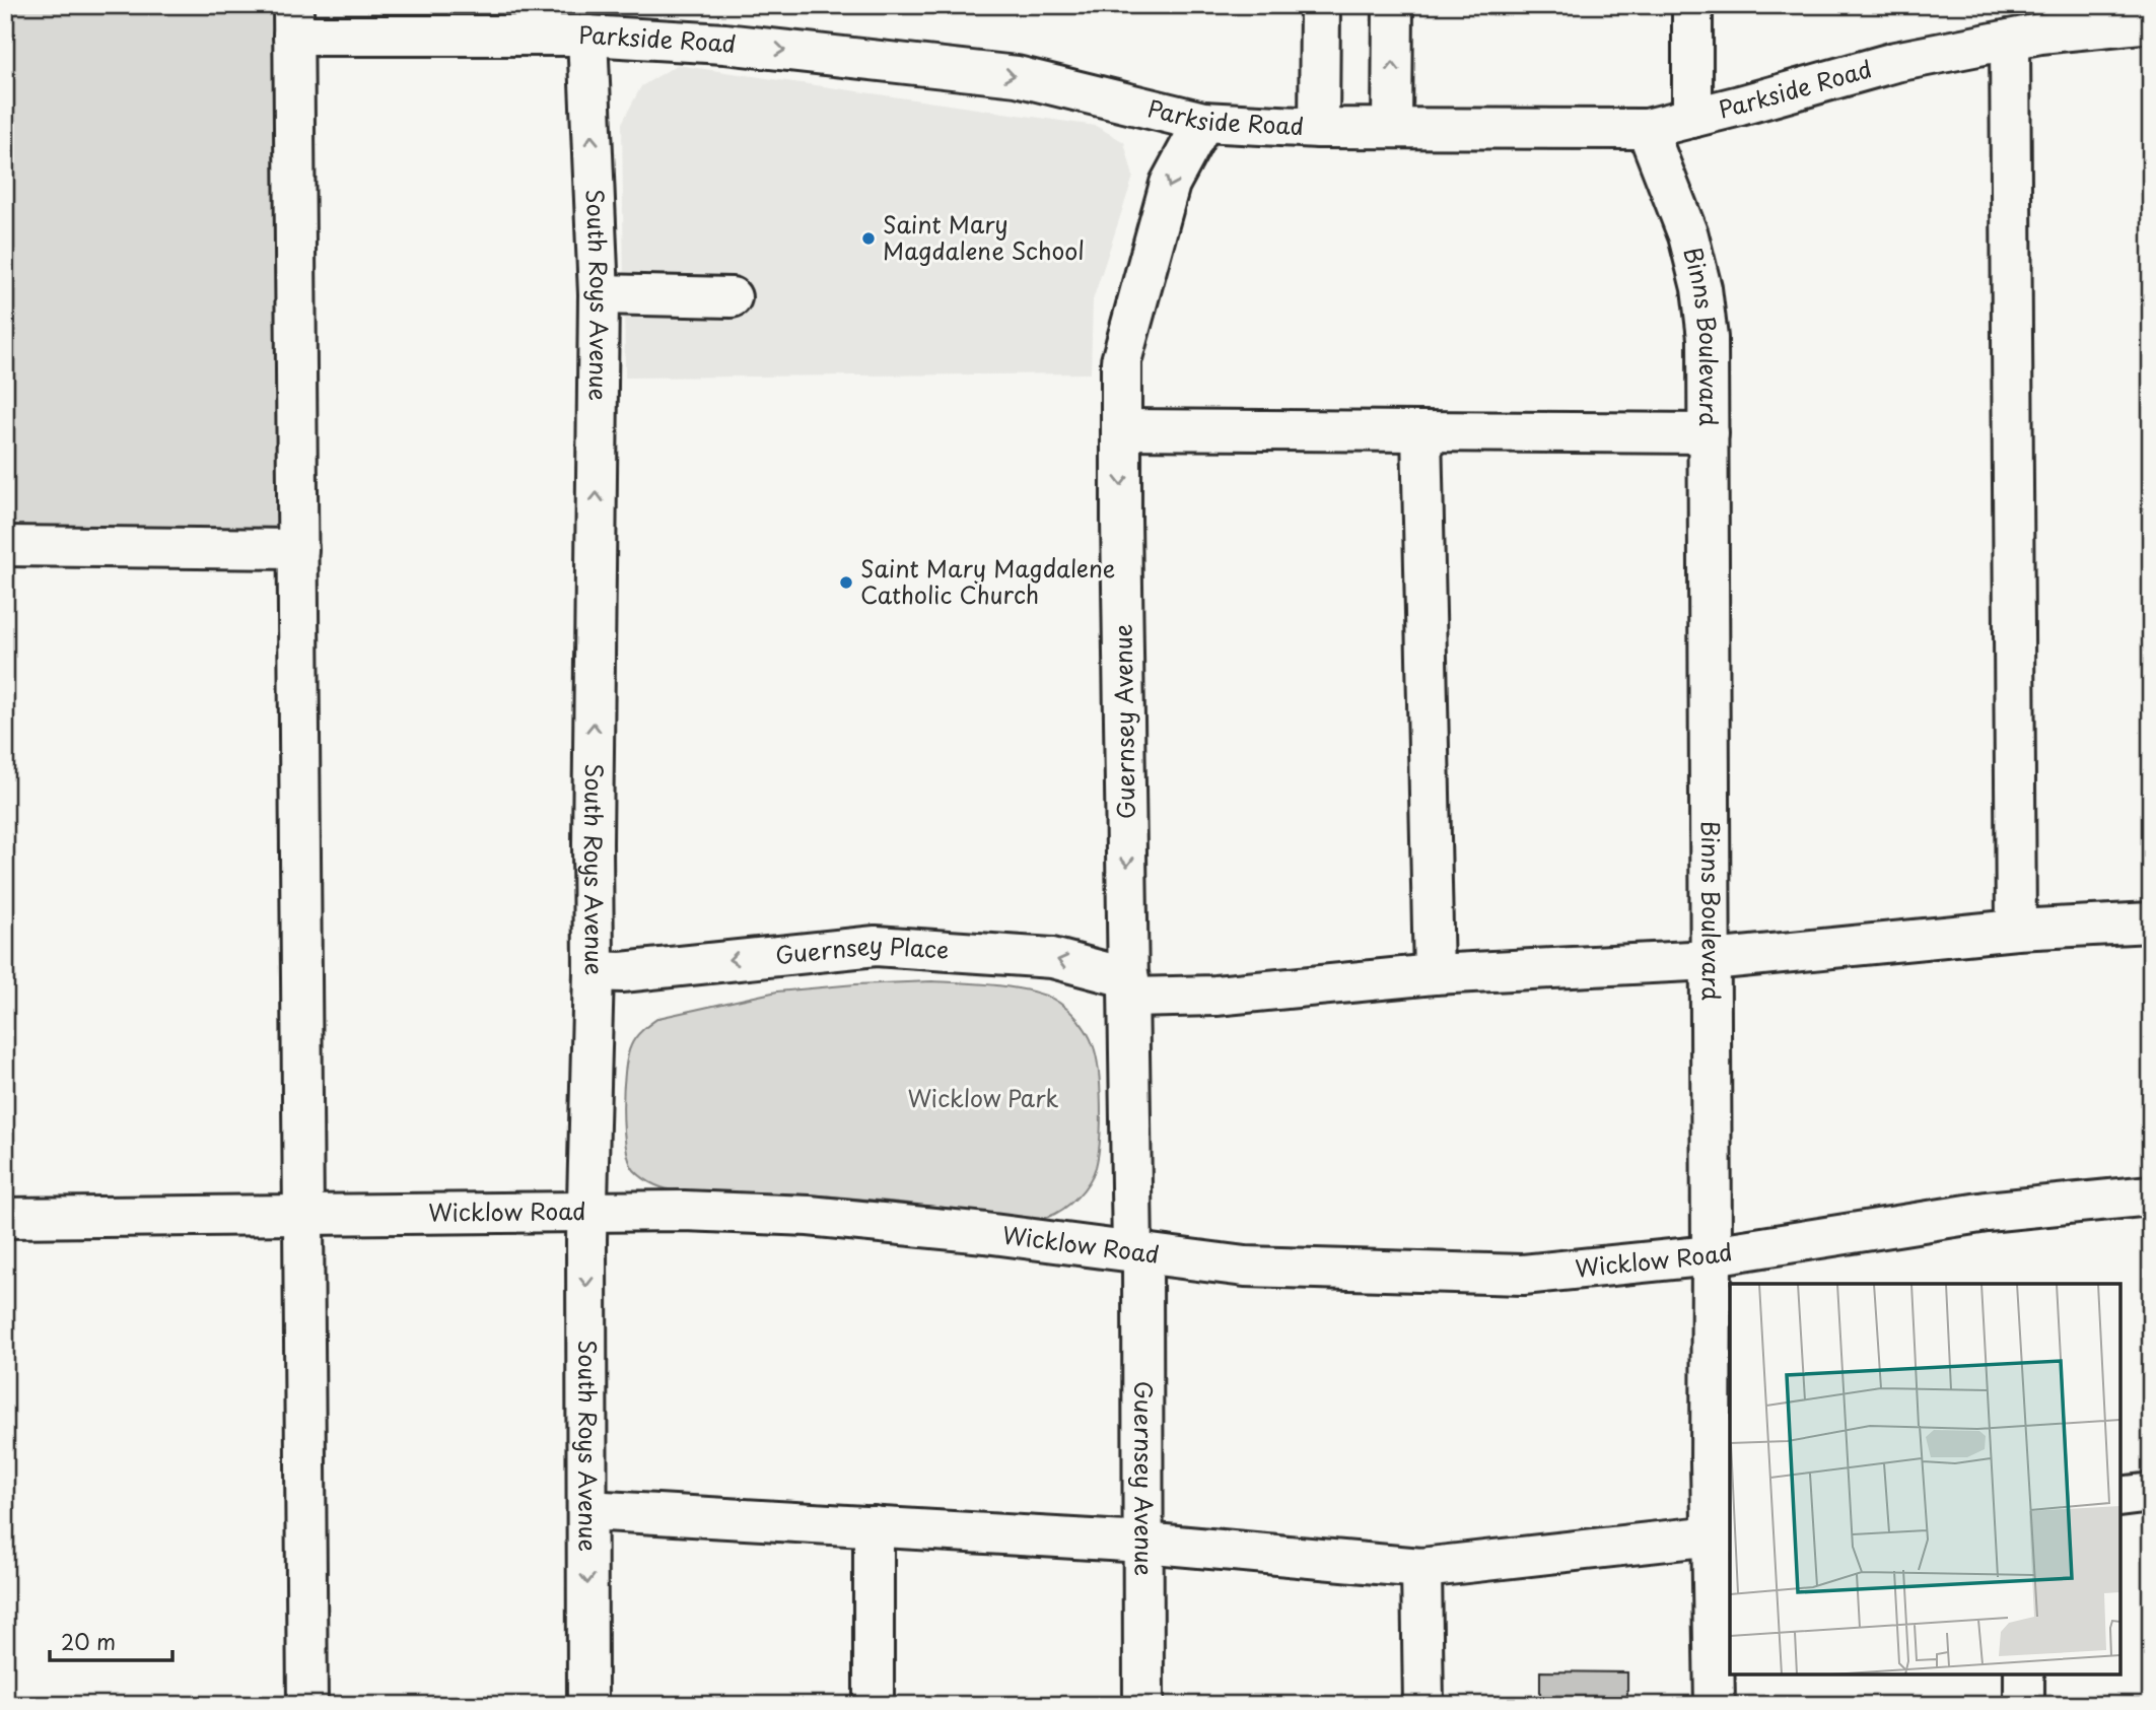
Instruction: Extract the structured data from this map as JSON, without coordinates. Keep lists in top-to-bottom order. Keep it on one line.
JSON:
{"streets":{"street":["Parkside Road","South Roys Avenue","Binns Boulevard","Guernsey Avenue","Guernsey Place","Wicklow Road"]},"crossings":[["Parkside Road","South Roys Avenue"],["Parkside Road","Binns Boulevard"],["Parkside Road","Guernsey Avenue"],["South Roys Avenue","Guernsey Place"],["South Roys Avenue","Wicklow Road"],["Binns Boulevard","Guernsey Place"],["Binns Boulevard","Wicklow Road"],["Guernsey Avenue","Guernsey Place"],["Guernsey Avenue","Wicklow Road"]],"parks":["Wicklow Park"],"places":["Saint Mary Magdalene School","Saint Mary Magdalene Catholic Church"],"scale_bar":"20 m"}
